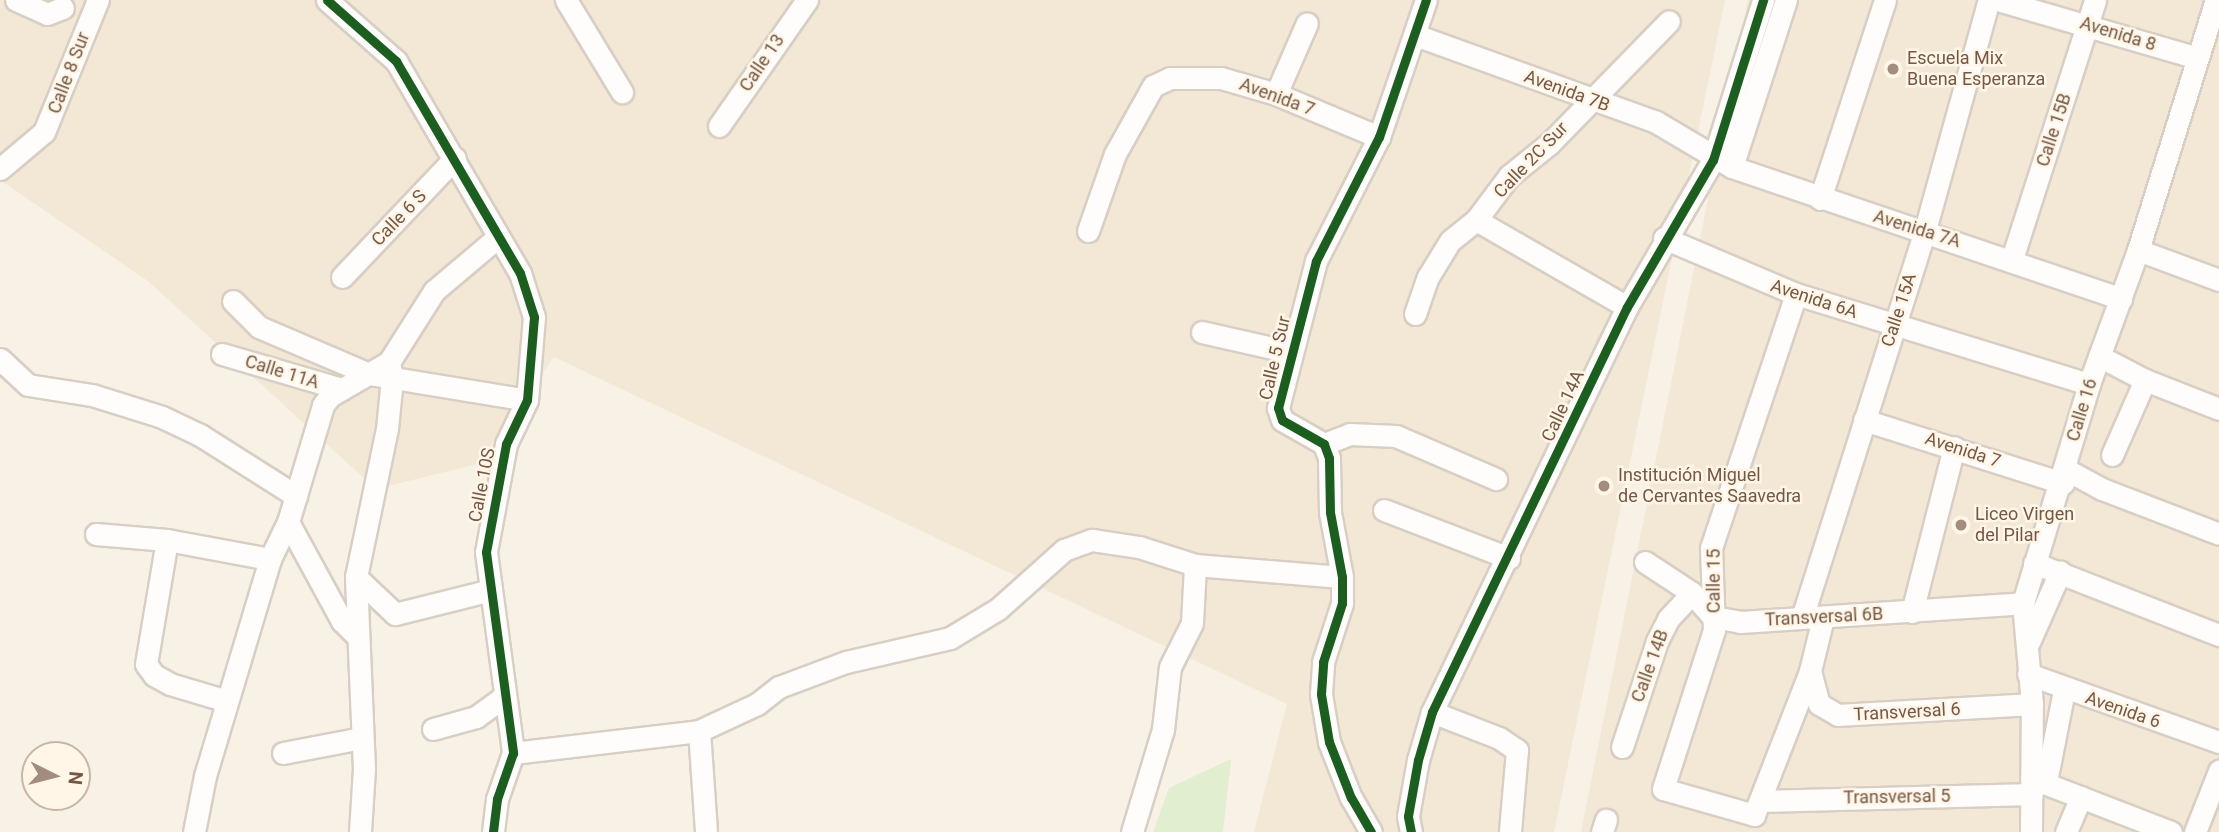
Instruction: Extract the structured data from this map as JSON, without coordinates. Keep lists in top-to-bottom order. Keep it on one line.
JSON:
{"streets":{"street":["Avenida 8","Calle 13","Calle 8 Sur","Avenida 7B","Avenida 7","Calle 15B","Calle 2C Sur","Calle 6 S","Avenida 7A","Avenida 6A","Calle 15A","Calle 5 Sur","Calle 11A","Calle 14A","Calle 16","Calle 10S","Calle 15","Transversal 6B","Calle 14B","Avenida 6","Transversal 6","Transversal 5"]},"crossings":[["Avenida 8","Calle 15B"],["Avenida 8","Calle 16"],["Avenida 7B","Calle 2C Sur"],["Avenida 7B","Avenida 7A"],["Avenida 7B","Calle 5 Sur"],["Avenida 7B","Calle 14A"],["Avenida 7","Calle 15A"],["Avenida 7","Calle 5 Sur"],["Avenida 7","Calle 16"],["Calle 15B","Avenida 7A"],["Calle 6 S","Calle 10S"],["Avenida 7A","Calle 15A"],["Avenida 7A","Calle 14A"],["Avenida 7A","Calle 16"],["Avenida 6A","Calle 15A"],["Avenida 6A","Calle 14A"],["Avenida 6A","Calle 16"],["Avenida 6A","Calle 15"],["Calle 15A","Calle 15"],["Calle 15A","Transversal 6B"],["Calle 15A","Transversal 6"],["Calle 15A","Transversal 5"],["Calle 16","Transversal 6B"],["Calle 16","Avenida 6"],["Calle 16","Transversal 6"],["Calle 16","Transversal 5"],["Calle 15","Transversal 6B"],["Calle 15","Transversal 5"]],"places":["Escuela Mix Buena Esperanza","Institución Miguel de Cervantes Saavedra","Liceo Virgen del Pilar"],"north":"right"}
